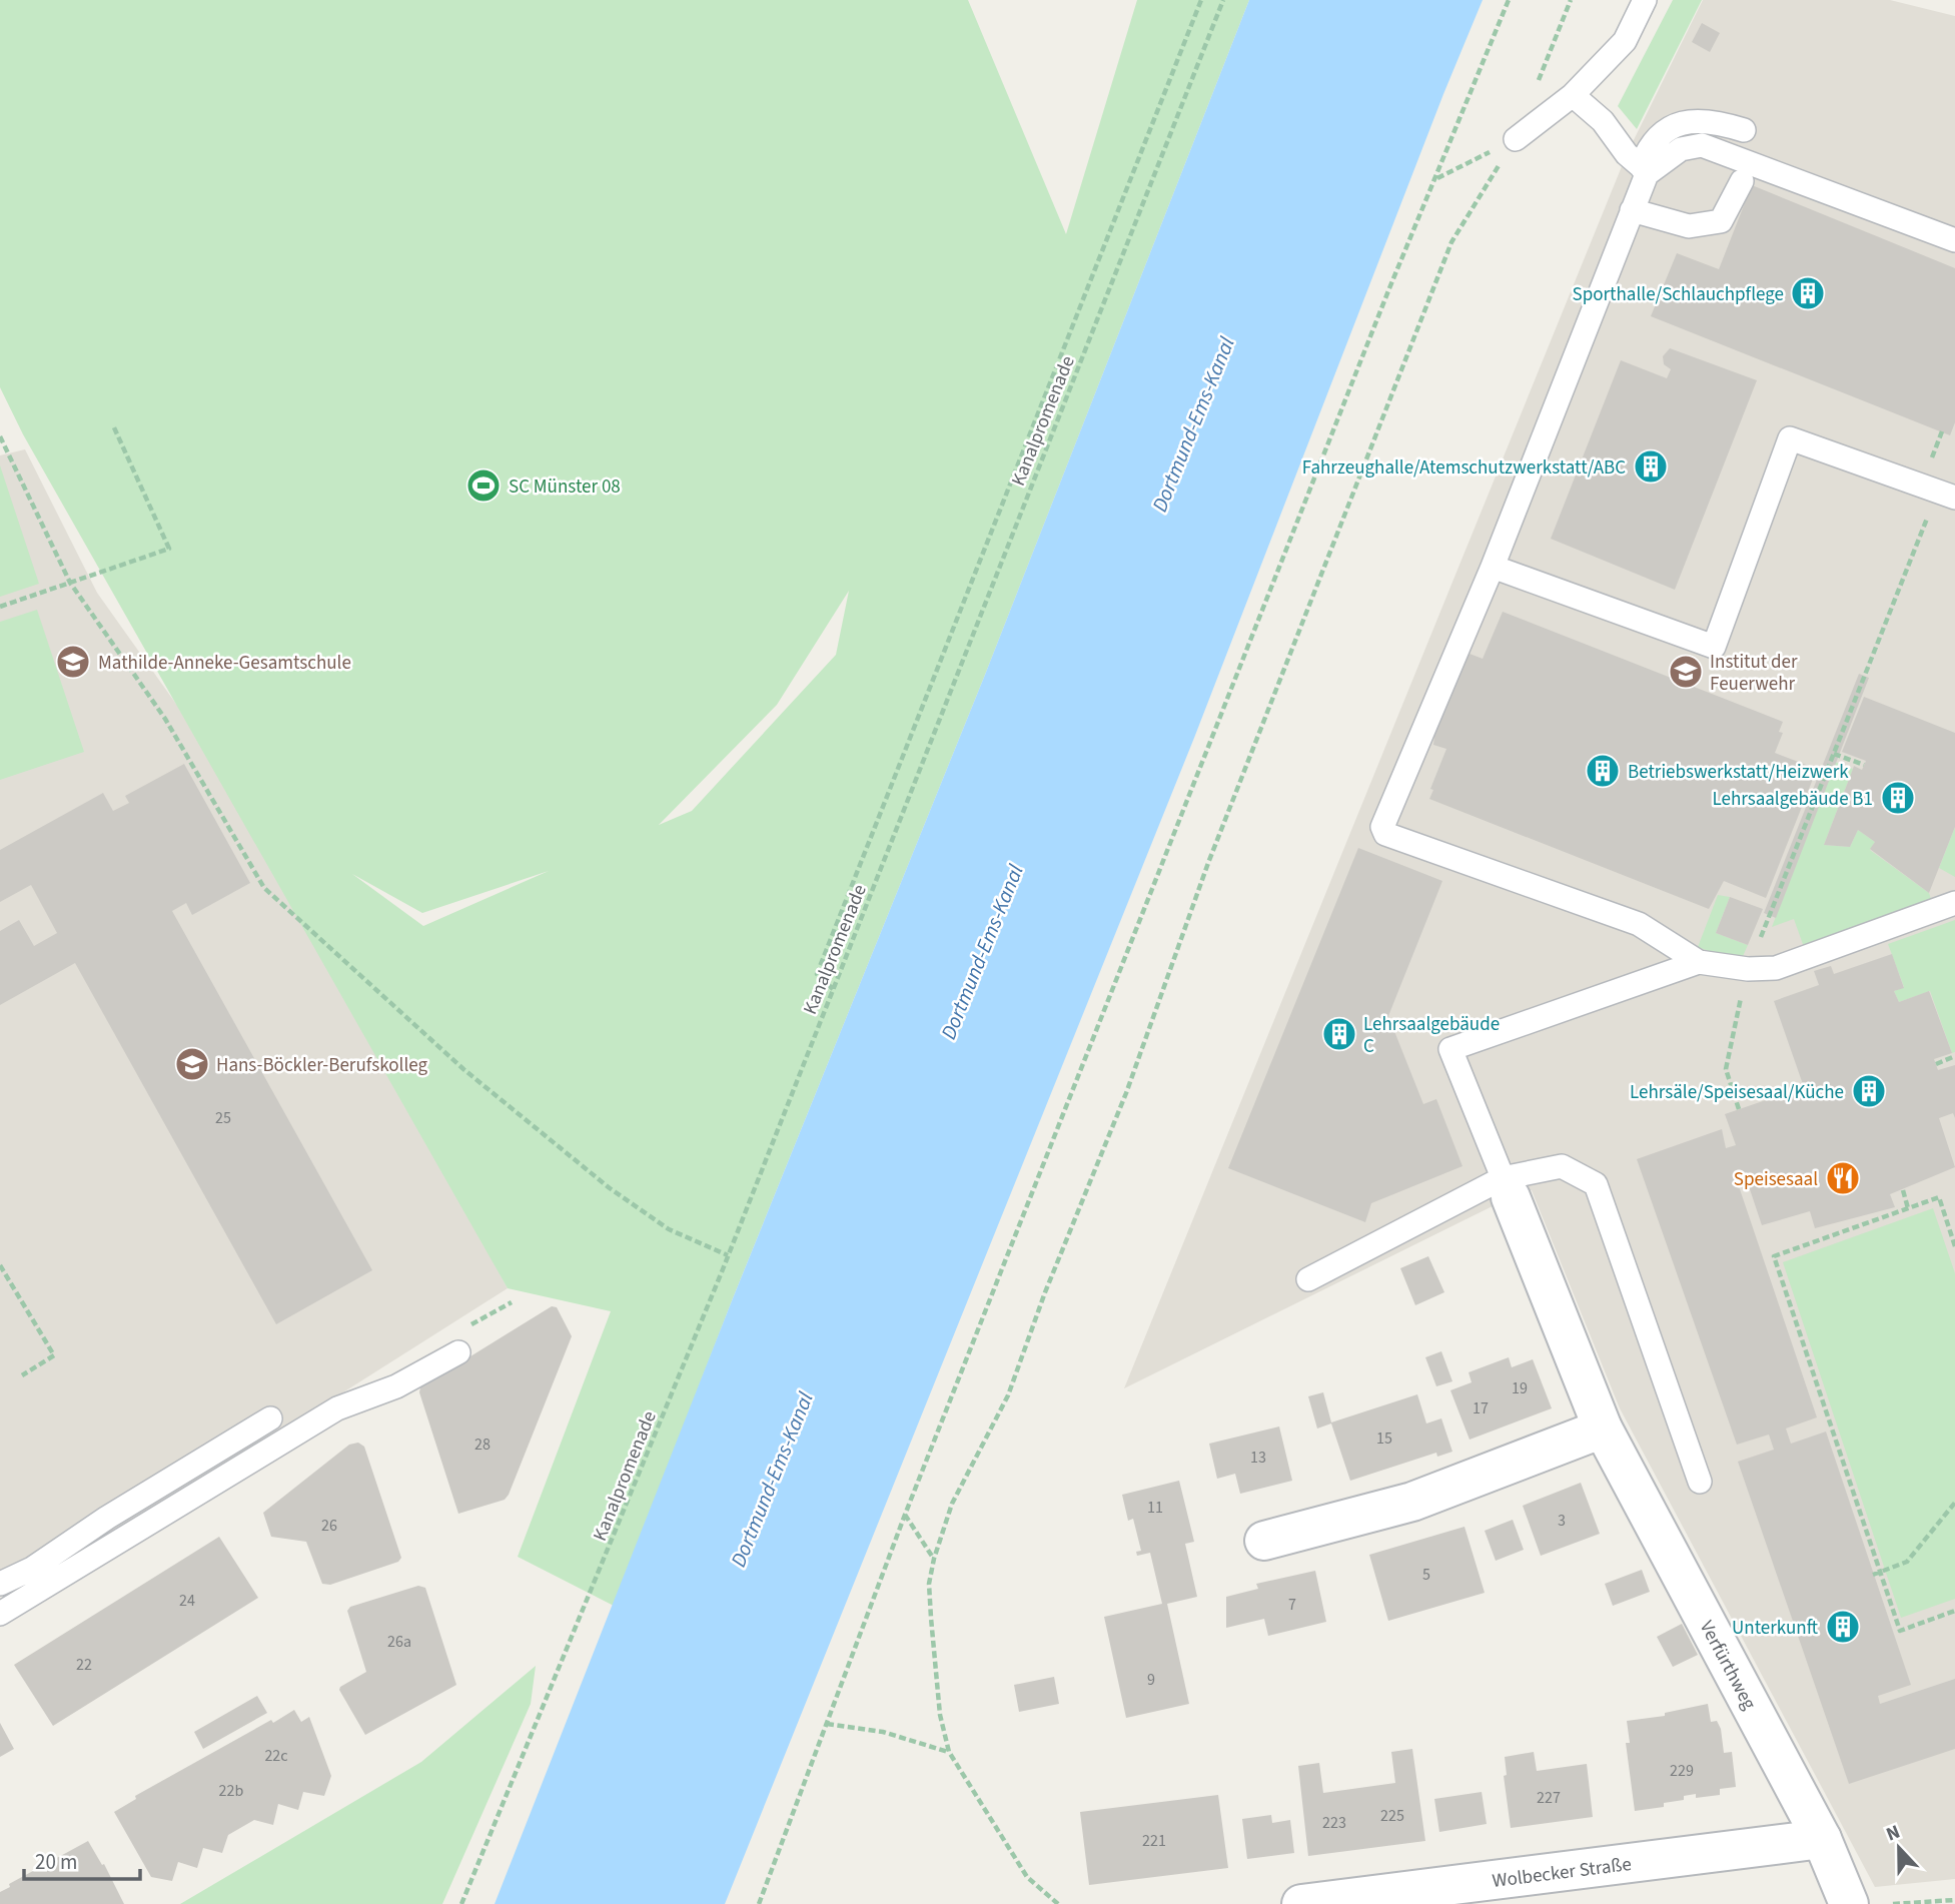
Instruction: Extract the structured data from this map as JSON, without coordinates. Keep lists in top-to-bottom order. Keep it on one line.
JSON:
{"streets":{"street":["Verfürthweg","Wolbecker Straße"],"path":["Kanalpromenade"]},"crossings":[["Verfürthweg","Wolbecker Straße"]],"water":["Dortmund-Ems-Kanal"],"places":{"building":["Sporthalle/Schlauchpflege","Fahrzeughalle/Atemschutzwerkstatt/ABC","Betriebswerkstatt/Heizwerk","Lehrsaalgebäude B1","Lehrsaalgebäude C","Lehrsäle/Speisesaal/Küche","Unterkunft"],"sports":["SC Münster 08"],"school or university":["Mathilde-Anneke-Gesamtschule","Institut der Feuerwehr","Hans-Böckler-Berufskolleg"],"restaurant":["Speisesaal"]},"house_numbers":["25","19","17","15","28","13","11","3","26","5","24","7","26a","22","9","22c","229","22b","227","225","223","221"],"scale_bar":"20 m","north":"top"}
